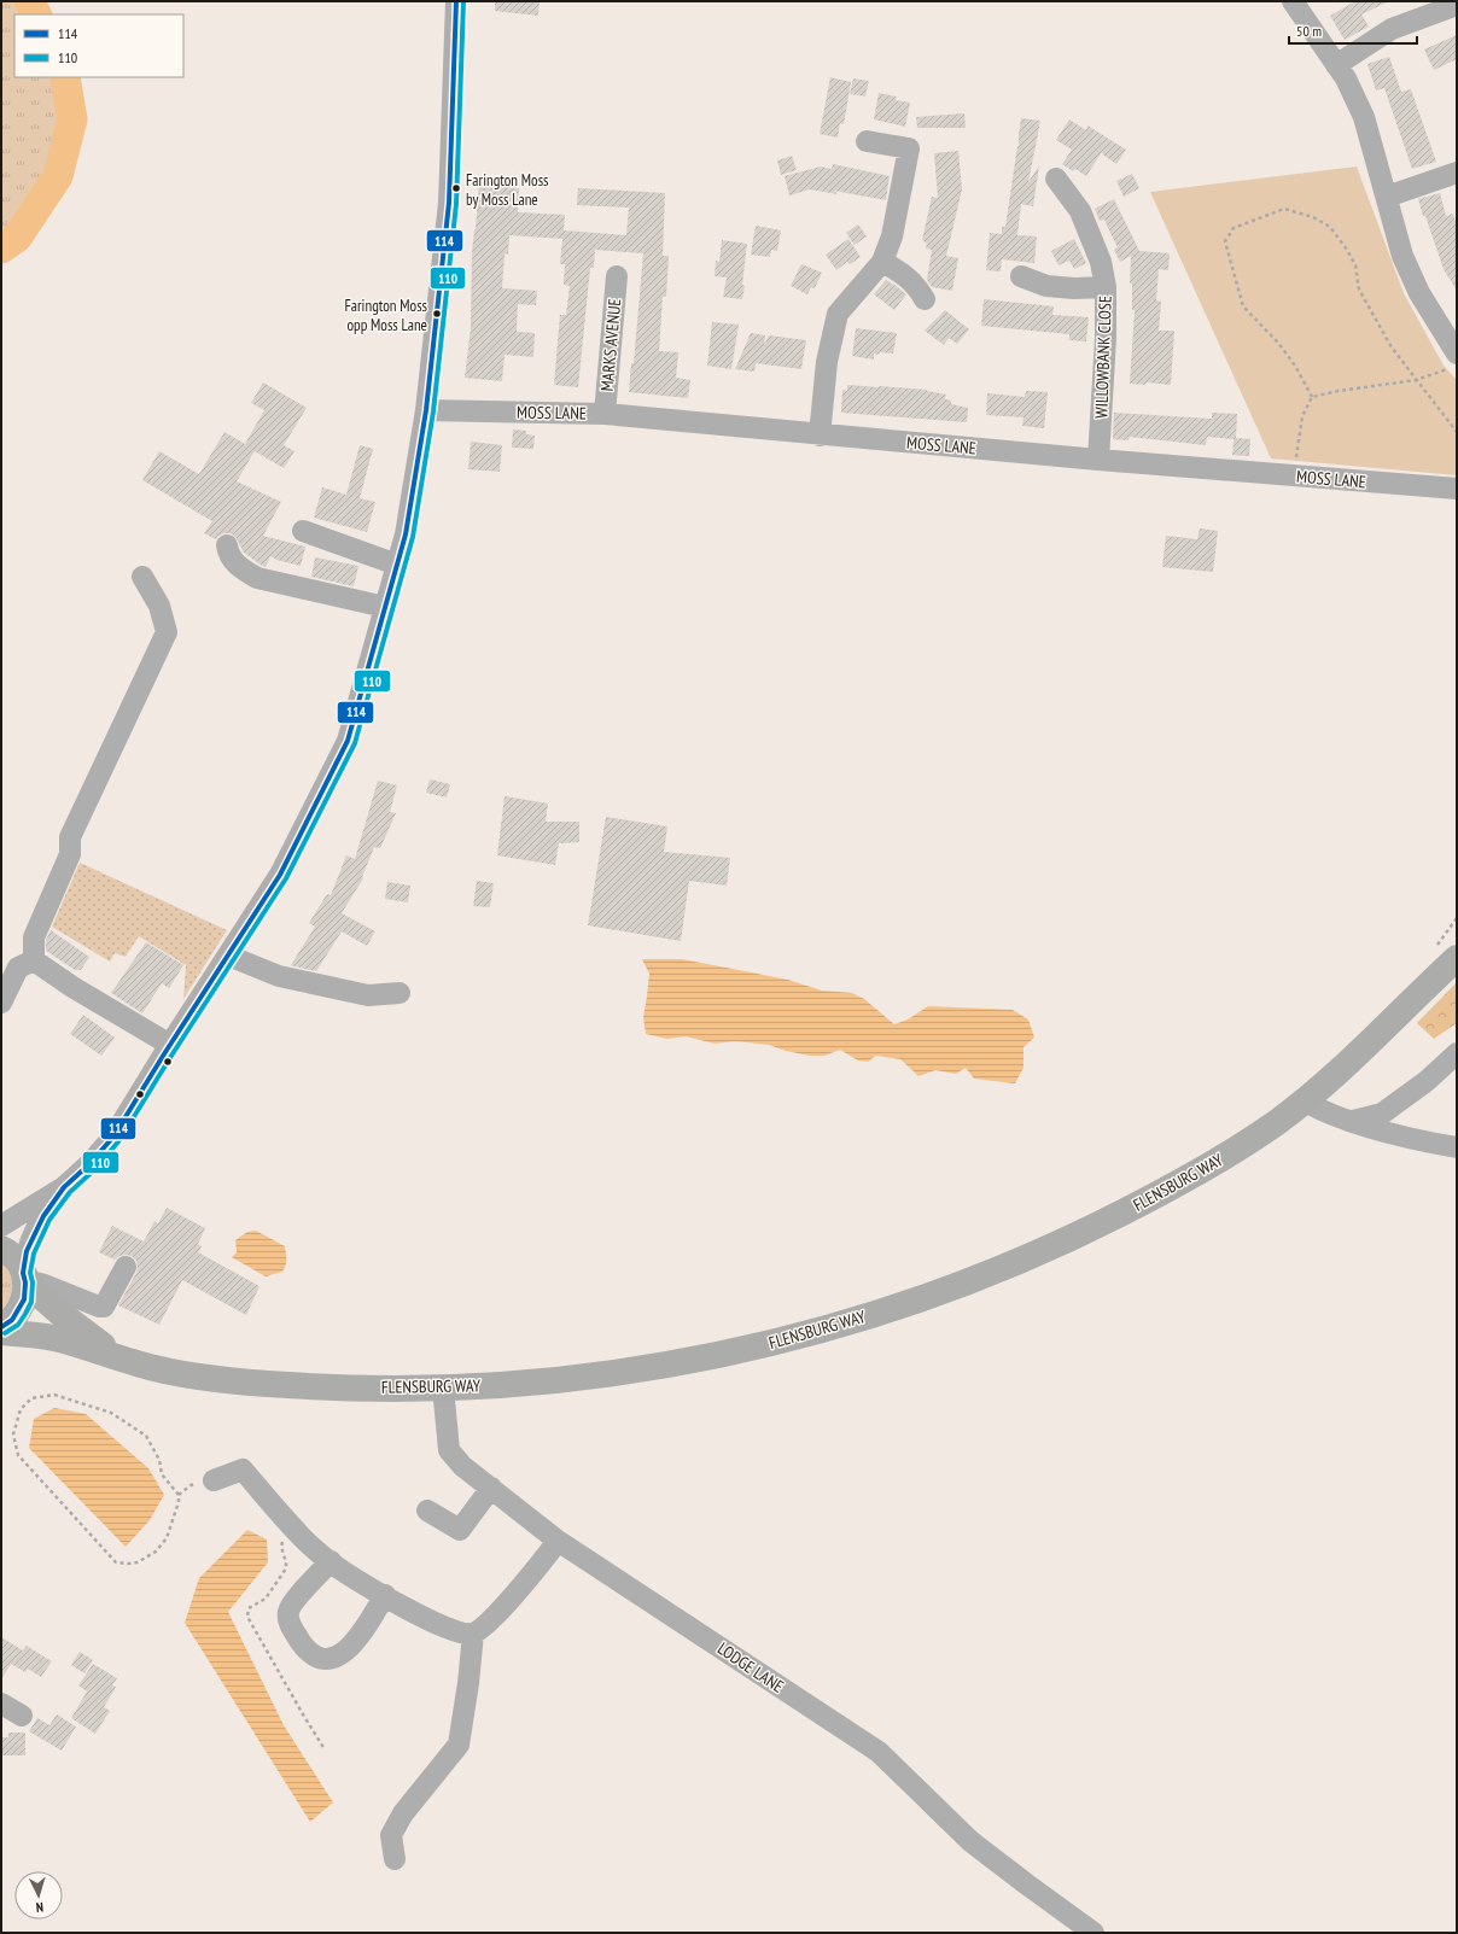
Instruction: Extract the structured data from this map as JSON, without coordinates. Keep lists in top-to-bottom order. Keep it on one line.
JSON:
{"streets":{"highway":["FLENSBURG WAY"],"street":["MARKS AVENUE","WILLOWBANK CLOSE","MOSS LANE","LODGE LANE"]},"crossings":[["MARKS AVENUE","MOSS LANE"],["WILLOWBANK CLOSE","MOSS LANE"],["FLENSBURG WAY","LODGE LANE"]],"places":["Farington Moss by Moss Lane","Farington Moss opp Moss Lane"],"lines":["transit line 114","transit line 110"],"legend":["114","110"],"scale_bar":"50 m","north":"bottom"}
